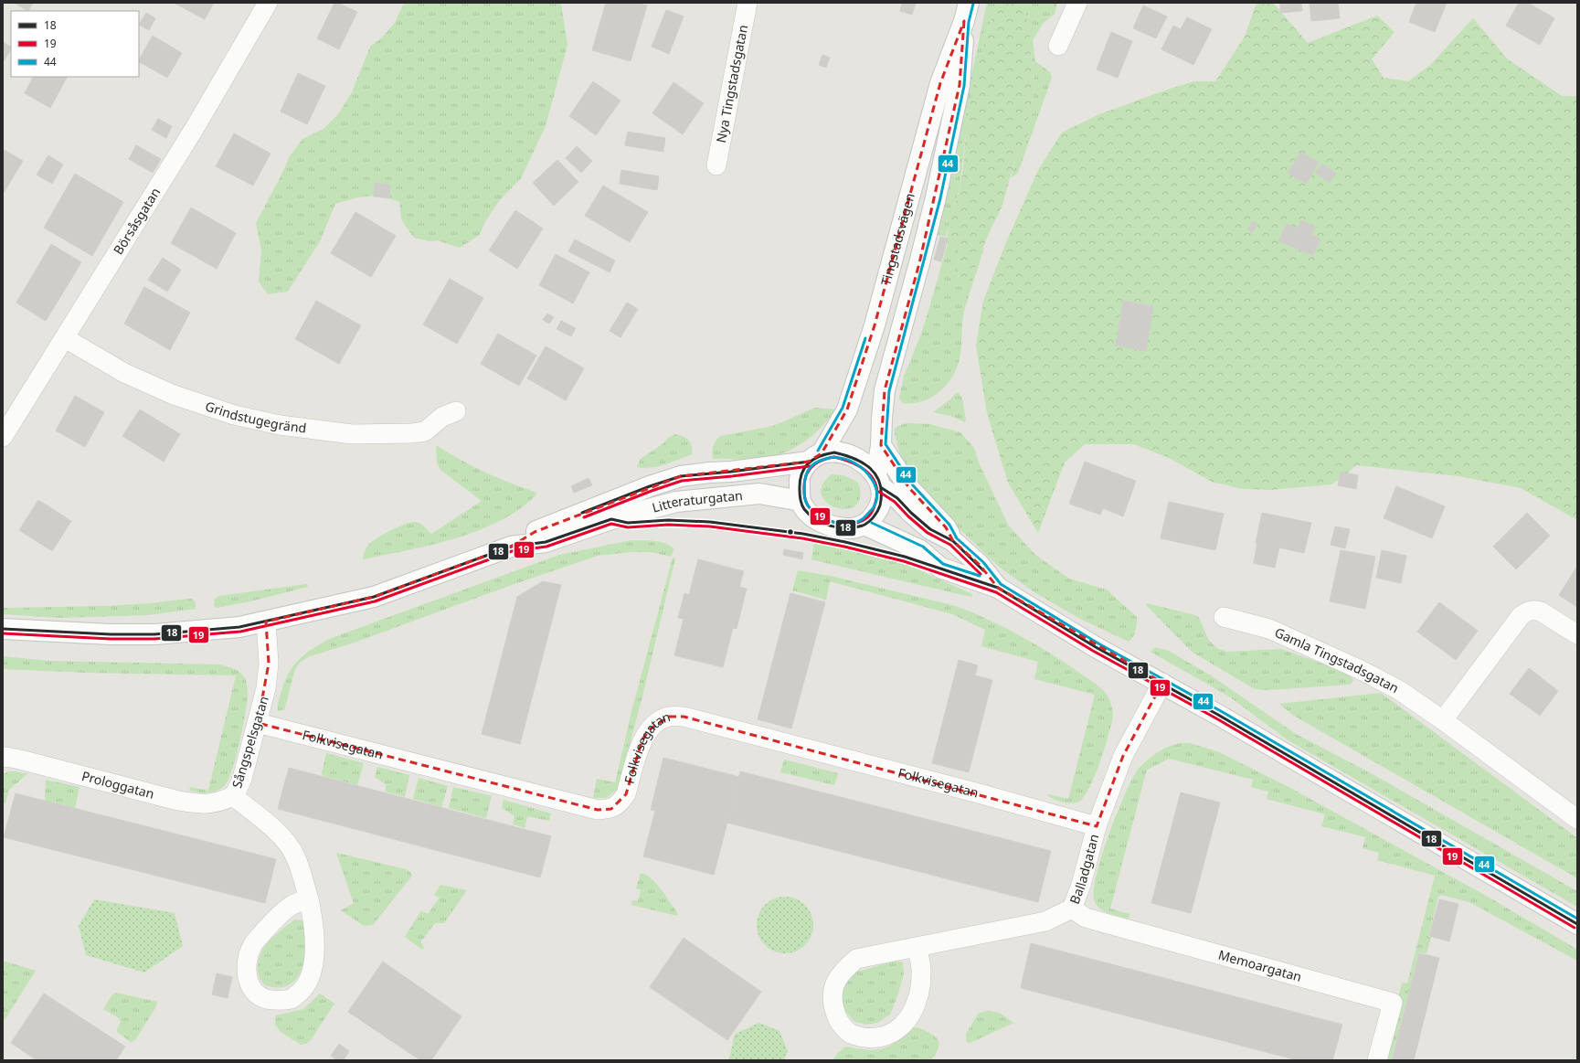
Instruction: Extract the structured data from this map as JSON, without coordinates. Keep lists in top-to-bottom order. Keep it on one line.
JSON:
{"streets":{"street":["Nya Tingstadsgatan","Börsåsgatan","Tingstadsvägen","Grindstugegränd","Litteraturgatan","Gamla Tingstadsgatan","Sångspelsgatan","Folkvisegatan","Prologgatan","Balladgatan","Memoargatan"]},"crossings":[["Börsåsgatan","Grindstugegränd"],["Tingstadsvägen","Litteraturgatan"],["Litteraturgatan","Sångspelsgatan"],["Litteraturgatan","Balladgatan"],["Sångspelsgatan","Folkvisegatan"],["Sångspelsgatan","Prologgatan"],["Folkvisegatan","Balladgatan"],["Balladgatan","Memoargatan"]],"lines":["transit line 44","transit line 18","transit line 19"],"legend":["18","19","44"]}
